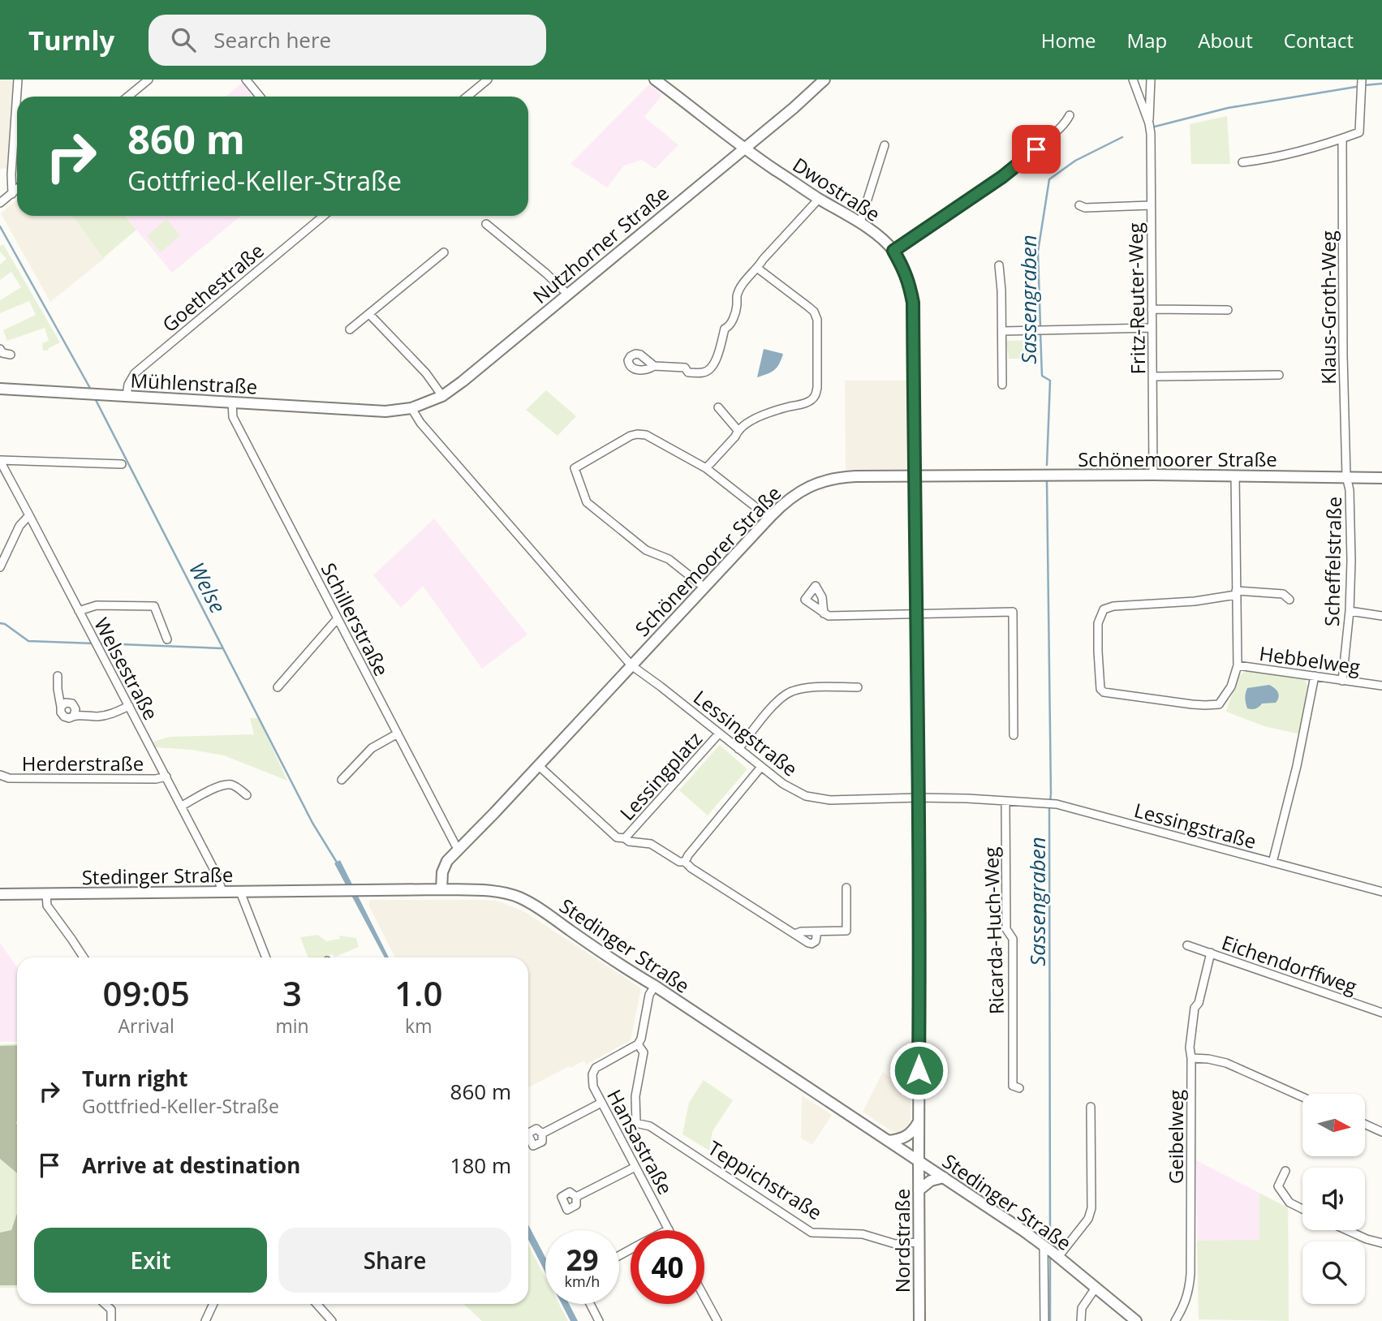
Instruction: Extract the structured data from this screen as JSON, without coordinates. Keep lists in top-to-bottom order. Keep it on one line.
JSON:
{"streets":{"street":["Dwostraße","Nutzhorner Straße","Goethestraße","Fritz-Reuter-Weg","Klaus-Groth-Weg","Mühlenstraße","Schönemoorer Straße","Scheffelstraße","Schillerstraße","Hebbelweg","Welsestraße","Lessingstraße","Herderstraße","Lessingplatz","Stedinger Straße","Ricarda-Huch-Weg","Eichendorffweg","Geibelweg","Hansastraße","Teppichstraße","Nordstraße"]},"crossings":[["Dwostraße","Nutzhorner Straße"],["Dwostraße","Schönemoorer Straße"],["Dwostraße","Lessingstraße"],["Dwostraße","Stedinger Straße"],["Dwostraße","Nordstraße"],["Nutzhorner Straße","Mühlenstraße"],["Nutzhorner Straße","Lessingstraße"],["Goethestraße","Mühlenstraße"],["Fritz-Reuter-Weg","Schönemoorer Straße"],["Klaus-Groth-Weg","Schönemoorer Straße"],["Klaus-Groth-Weg","Scheffelstraße"],["Mühlenstraße","Schillerstraße"],["Schönemoorer Straße","Scheffelstraße"],["Schönemoorer Straße","Schillerstraße"],["Schönemoorer Straße","Lessingstraße"],["Schönemoorer Straße","Stedinger Straße"],["Scheffelstraße","Hebbelweg"],["Welsestraße","Herderstraße"],["Welsestraße","Stedinger Straße"],["Lessingstraße","Lessingplatz"],["Lessingstraße","Ricarda-Huch-Weg"],["Stedinger Straße","Hansastraße"],["Stedinger Straße","Nordstraße"],["Eichendorffweg","Geibelweg"],["Hansastraße","Teppichstraße"],["Teppichstraße","Nordstraße"]],"water":["Sassengraben","Welse"],"north":"right","page":{"header":"Turnly","search":"Search here","nav":["Home","Map","About","Contact"],"turn":["860 m","Gottfried-Keller-Straße"],"eta":["09:05","Arrival","3","min","1.0","km"],"list":[{"name":"Turn right","note":"Gottfried-Keller-Straße","value":"860 m"},{"name":"Arrive at destination","value":"180 m"}],"buttons":["Exit","Share"],"speed":"29 km/h","limit":"40"}}
